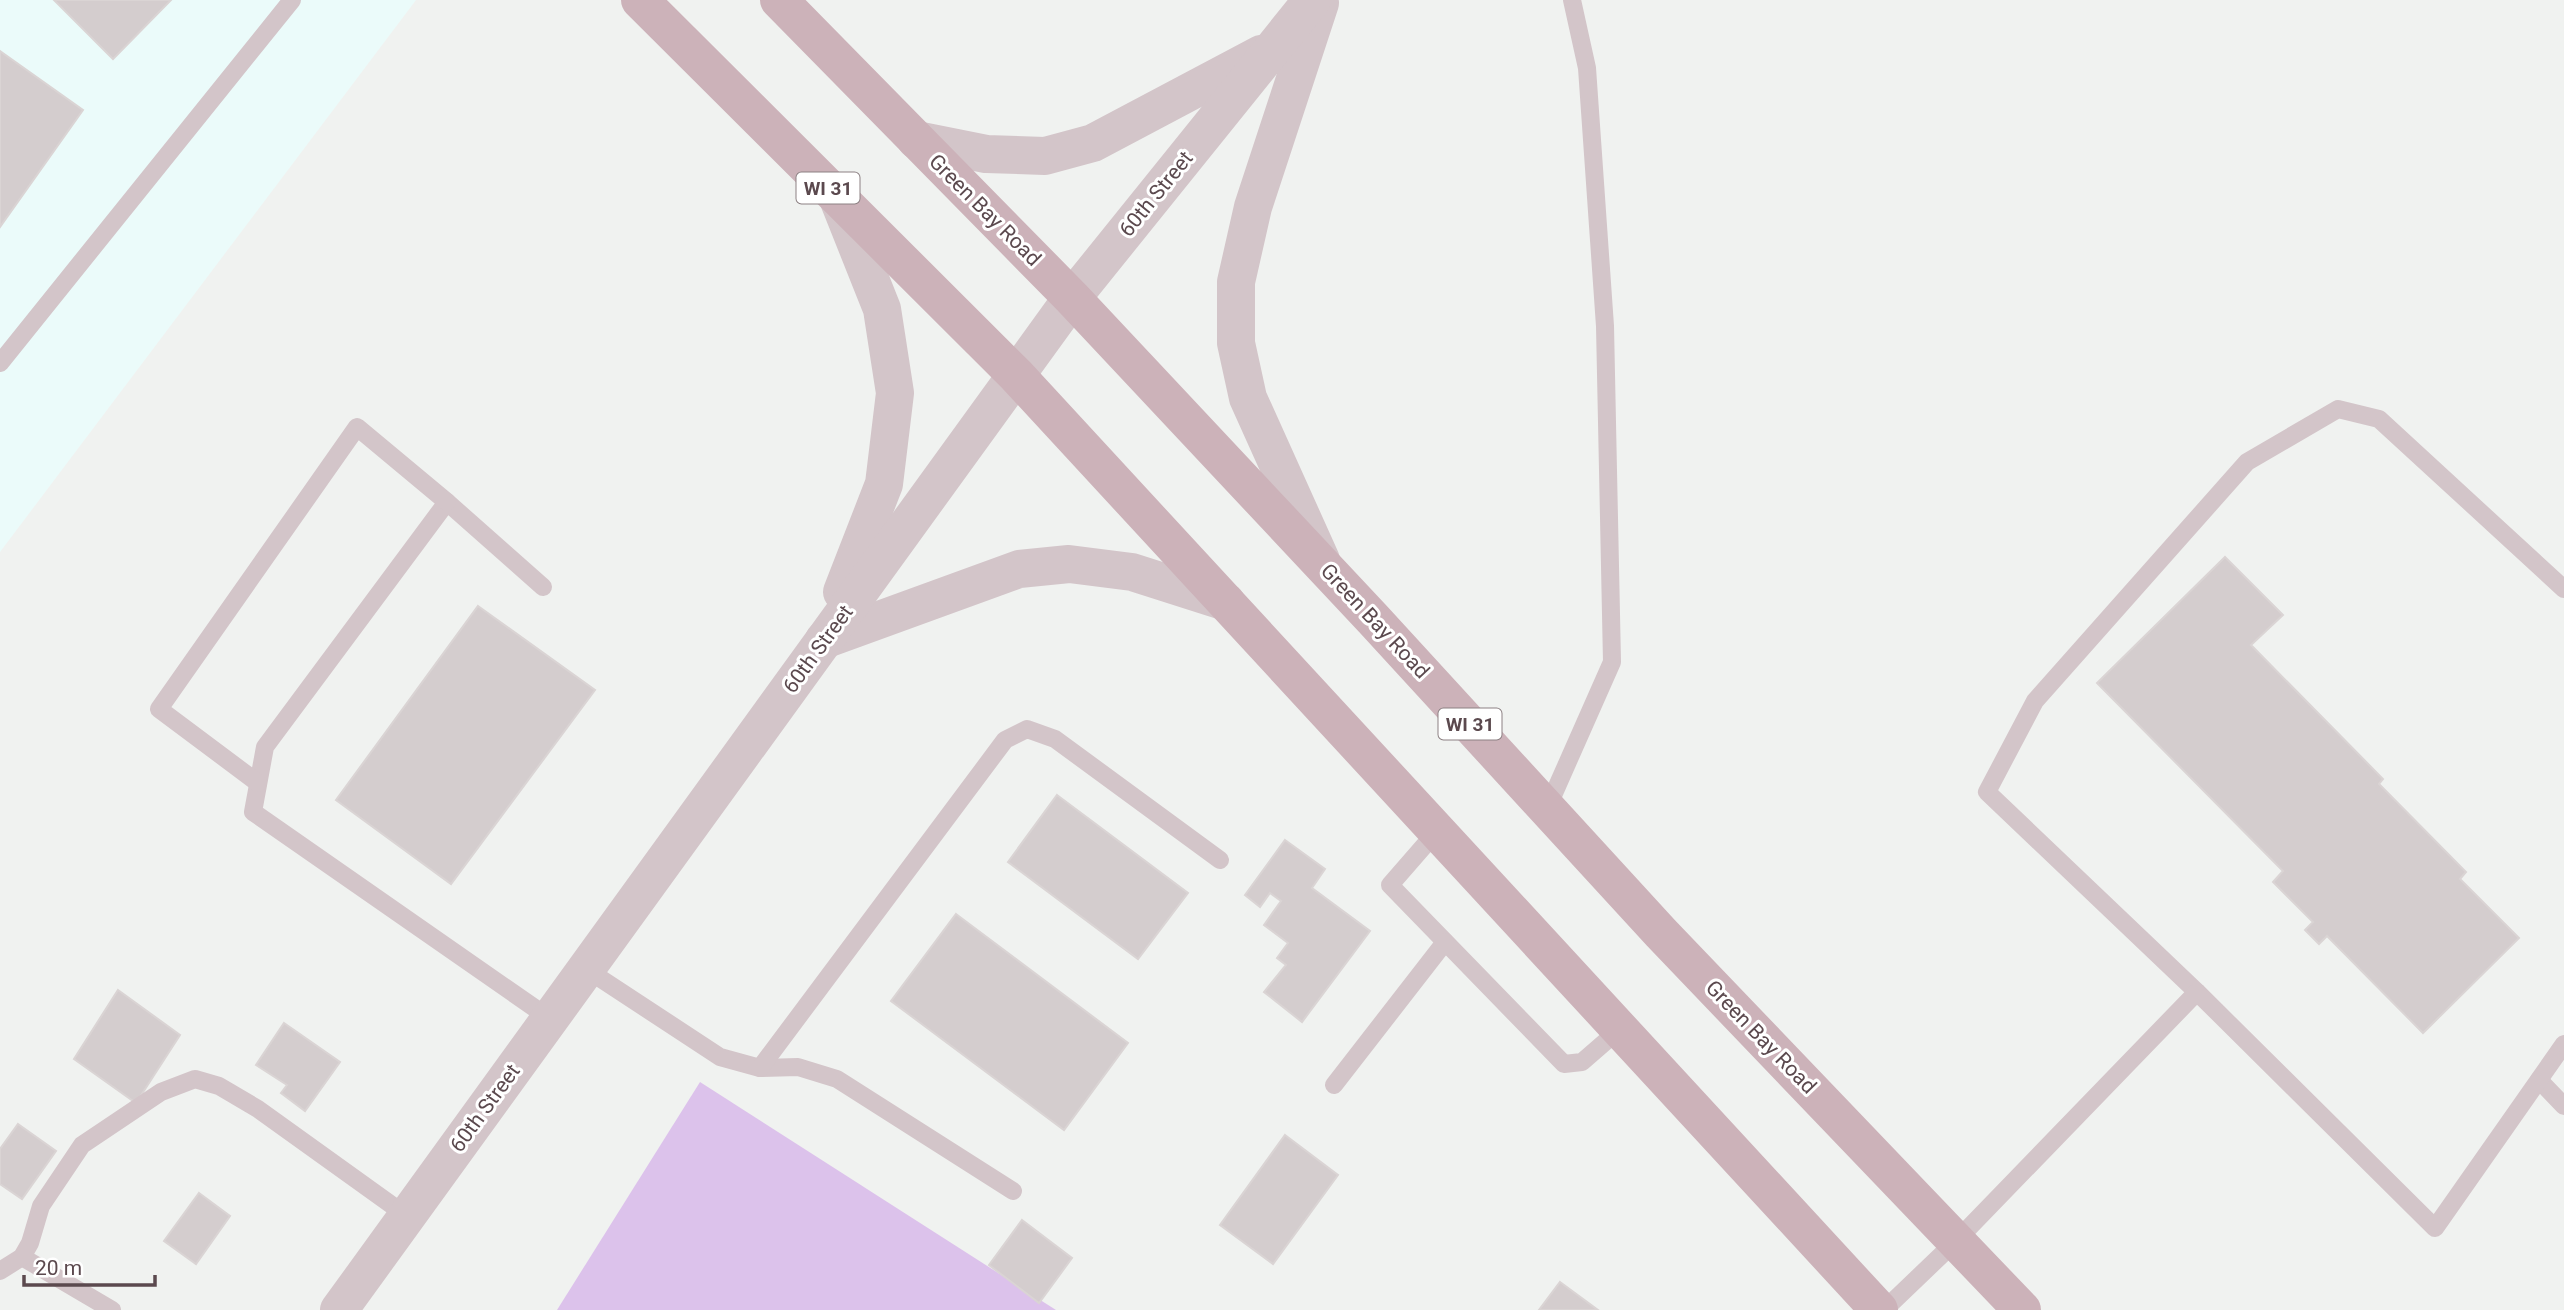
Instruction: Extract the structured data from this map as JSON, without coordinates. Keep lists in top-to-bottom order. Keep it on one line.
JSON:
{"streets":{"main road":["WI 31","Green Bay Road"],"street":["60th Street"]},"crossings":[["WI 31","60th Street"],["60th Street","Green Bay Road"]],"scale_bar":"20 m"}
